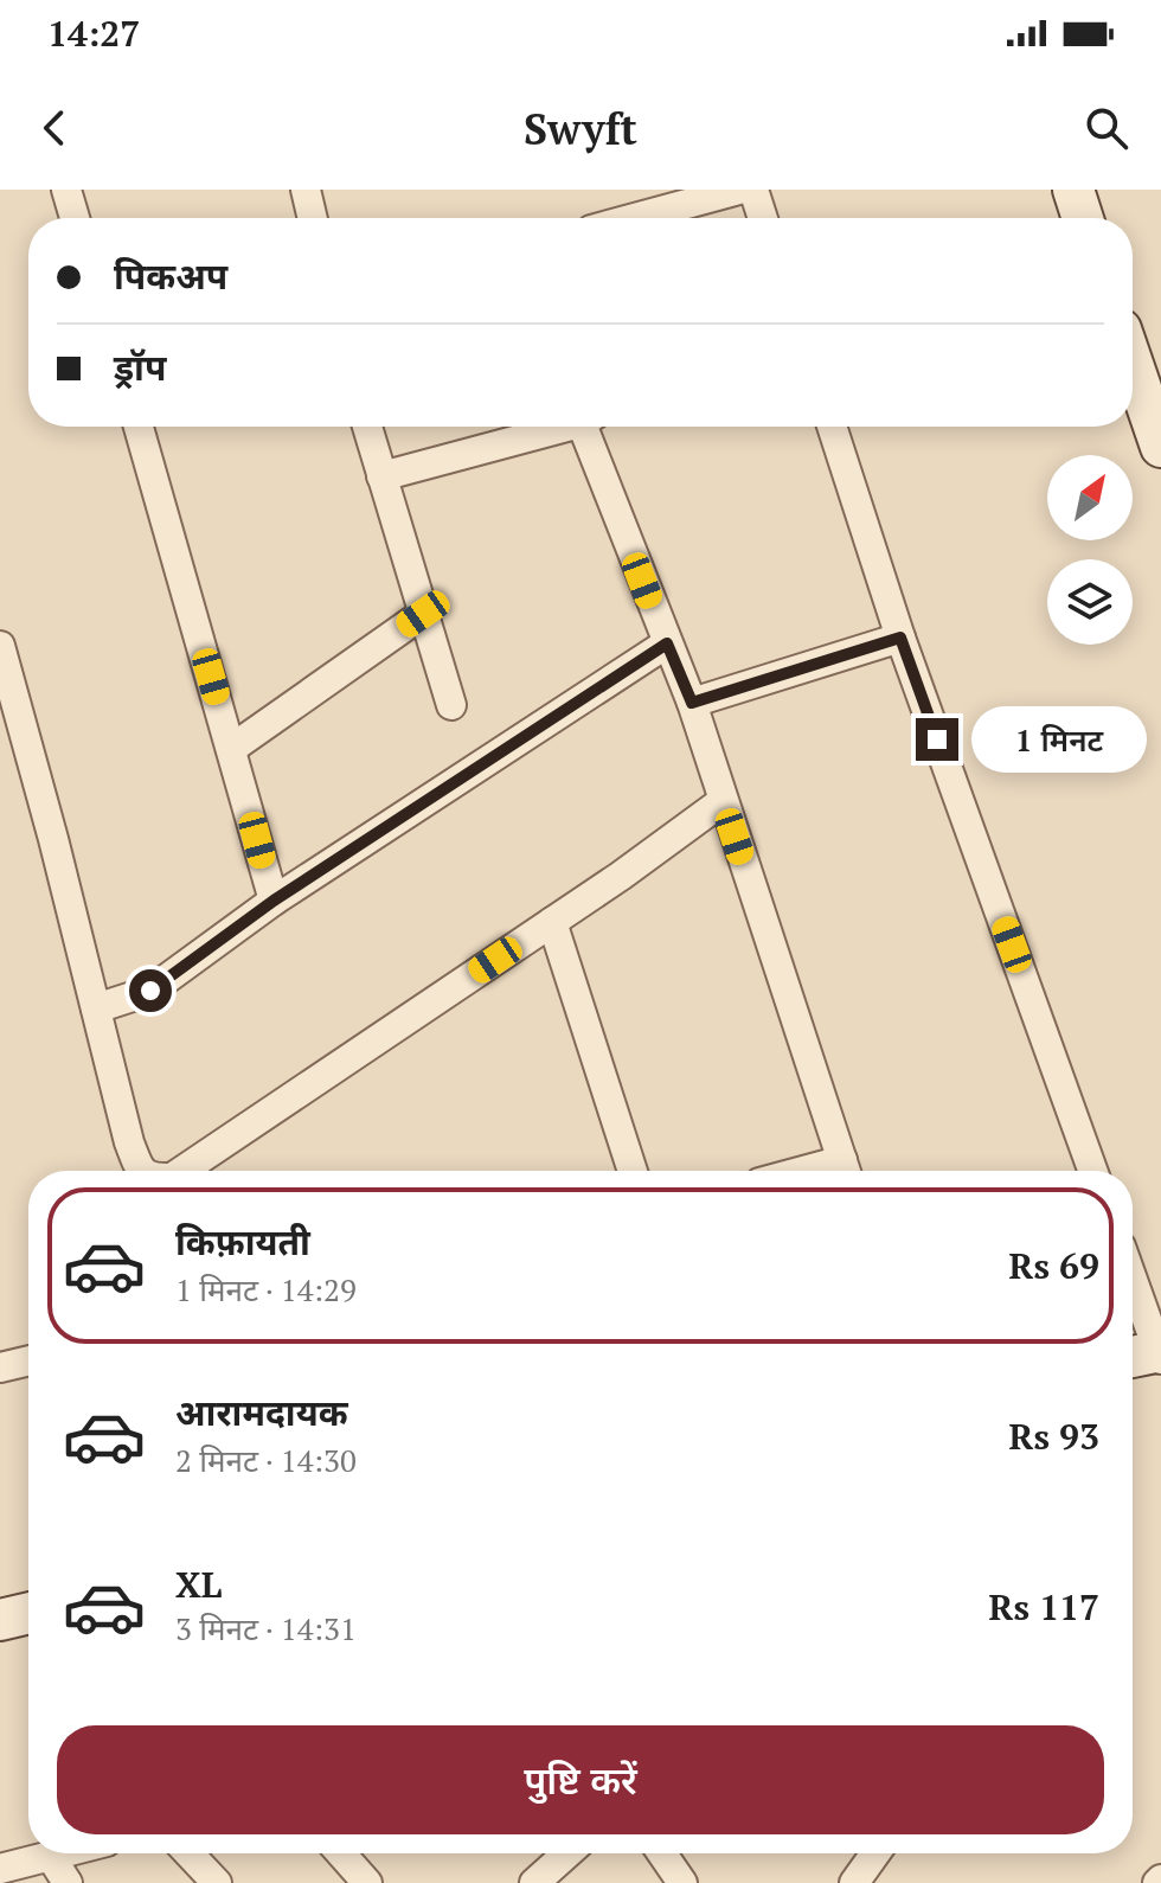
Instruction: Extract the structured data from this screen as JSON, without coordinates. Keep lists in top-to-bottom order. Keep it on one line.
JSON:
{"north":"top right","page":{"status":"14:27","header":"Swyft","banner":["पिकअप","ड्रॉप"],"bubble":"1 मिनट","list":[{"name":"किफ़ायती","note":"1 मिनट · 14:29","value":"Rs 69"},{"name":"आरामदायक","note":"2 मिनट · 14:30","value":"Rs 93"},{"name":"XL","note":"3 मिनट · 14:31","value":"Rs 117"}],"buttons":"पुष्टि करें"}}
